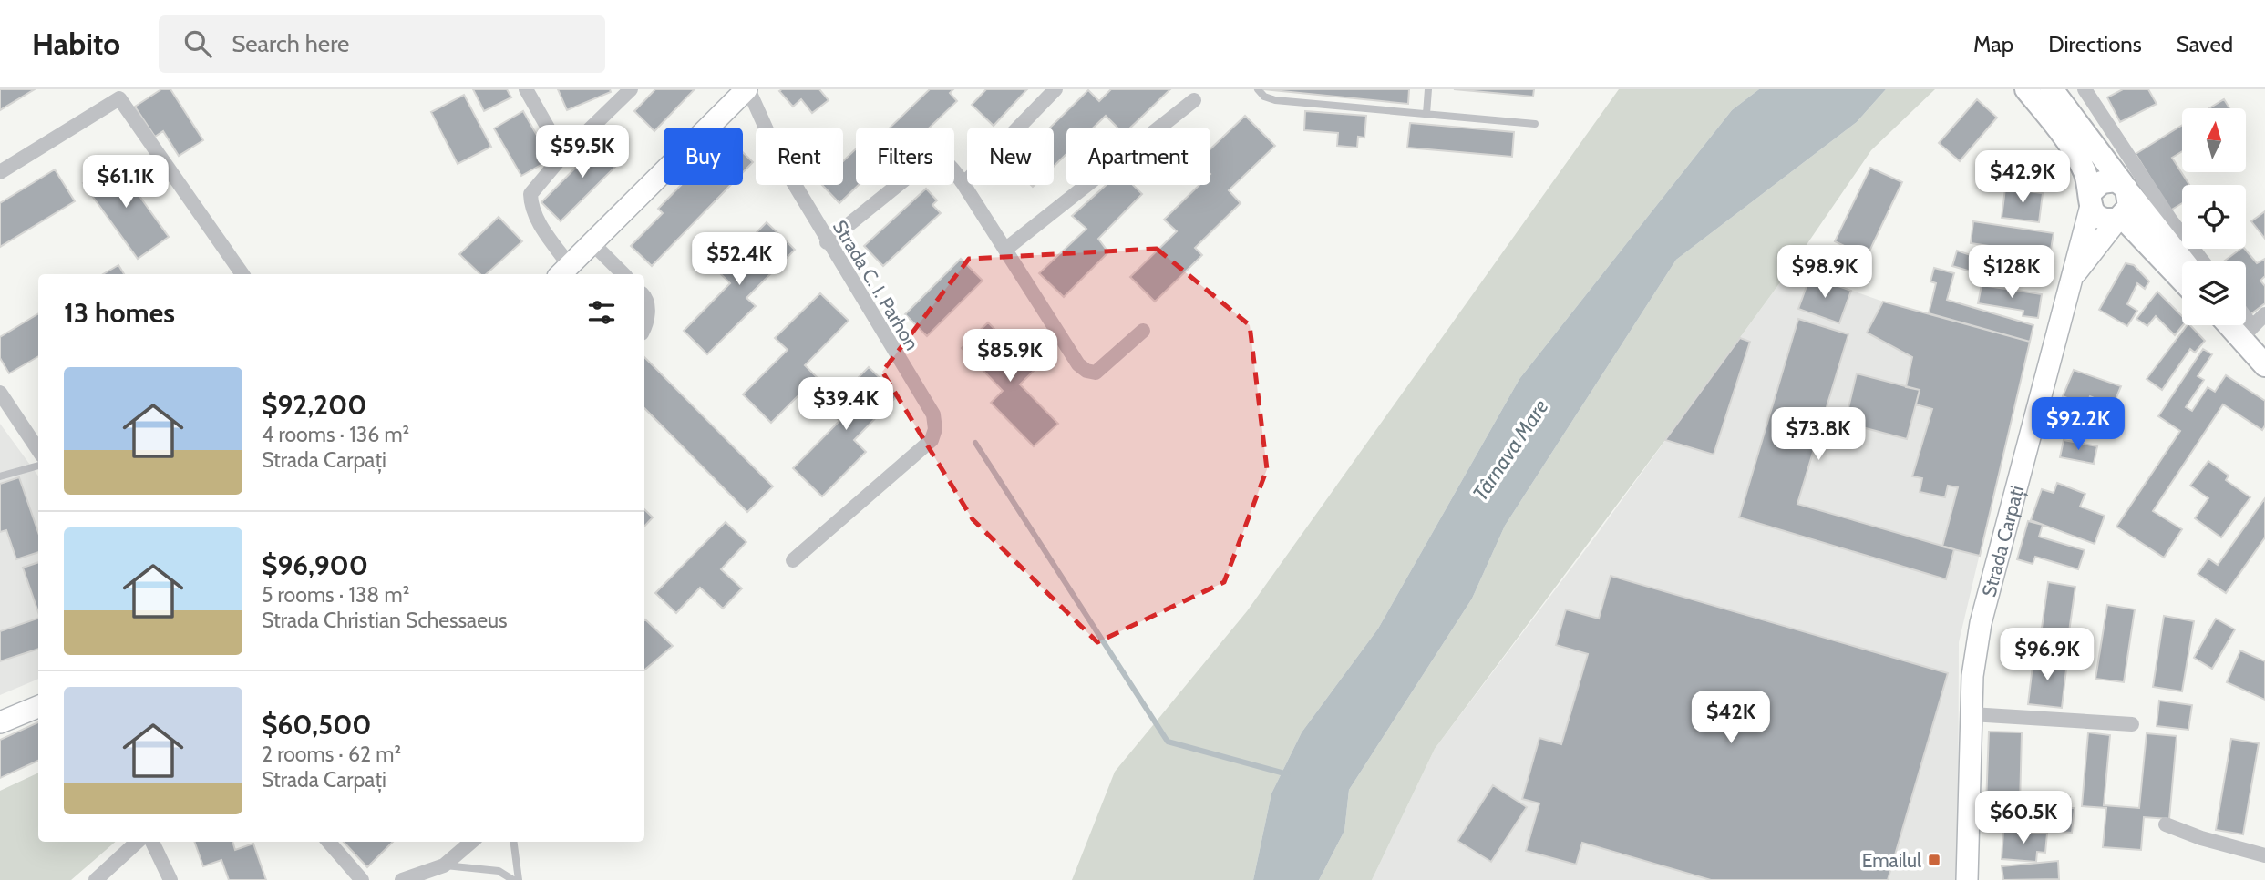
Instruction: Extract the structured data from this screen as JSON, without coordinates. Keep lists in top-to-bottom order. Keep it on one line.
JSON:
{"streets":{"street":["Strada C. I. Parhon","Strada Carpați"]},"water":["Târnava Mare"],"places":{"transit":["Emailul"]},"north":"top","page":{"header":"Habito","search":"Search here","nav":["Map","Directions","Saved"],"price":["$59.5K","$42.9K","$61.1K","$52.4K","$98.9K","$128K","$85.9K","$39.4K","$92.2K","$73.8K","$96.9K","$42K","$60.5K"],"chip":["Buy","Rent","Filters","New","Apartment"],"heading":"13 homes","list":[{"name":"$92,200","note":"4 rooms · 136 m² · Strada Carpați"},{"name":"$96,900","note":"5 rooms · 138 m² · Strada Christian Schessaeus"},{"name":"$60,500","note":"2 rooms · 62 m² · Strada Carpați"}]}}
